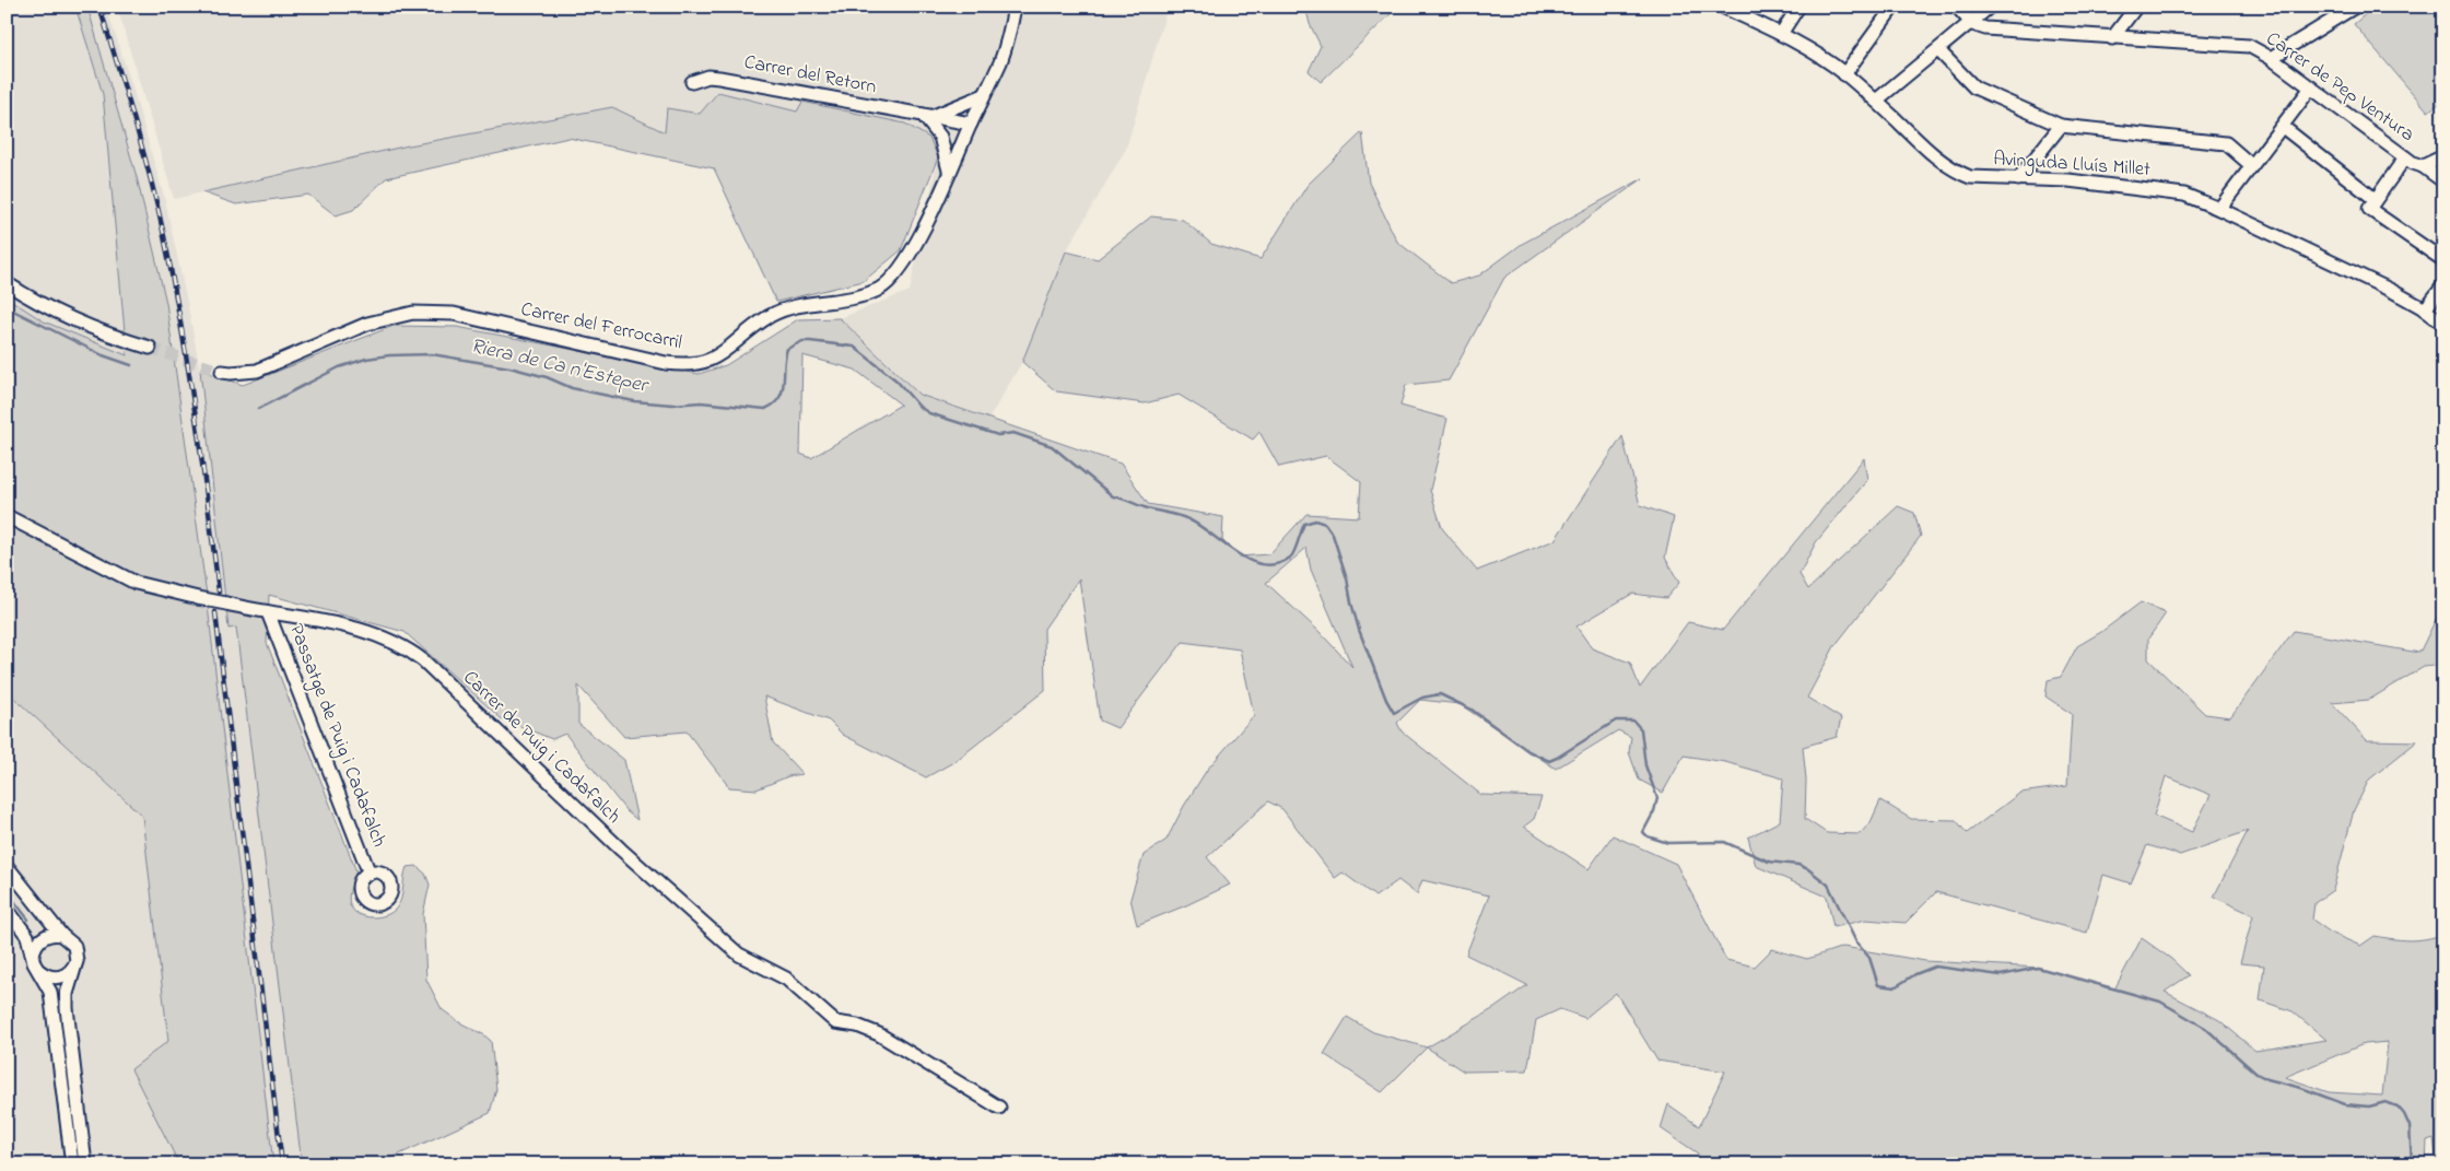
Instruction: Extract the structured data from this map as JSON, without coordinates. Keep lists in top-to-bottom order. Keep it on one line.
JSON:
{"streets":{"street":["Carrer del Retorn","Carrer de Pep Ventura","Avinguda Lluís Millet","Carrer del Ferrocarril","Passatge de Puig i Cadafalch","Carrer de Puig i Cadafalch"]},"crossings":[["Carrer del Retorn","Carrer del Ferrocarril"],["Passatge de Puig i Cadafalch","Carrer de Puig i Cadafalch"]],"water":["Riera de Ca n'Esteper"]}
